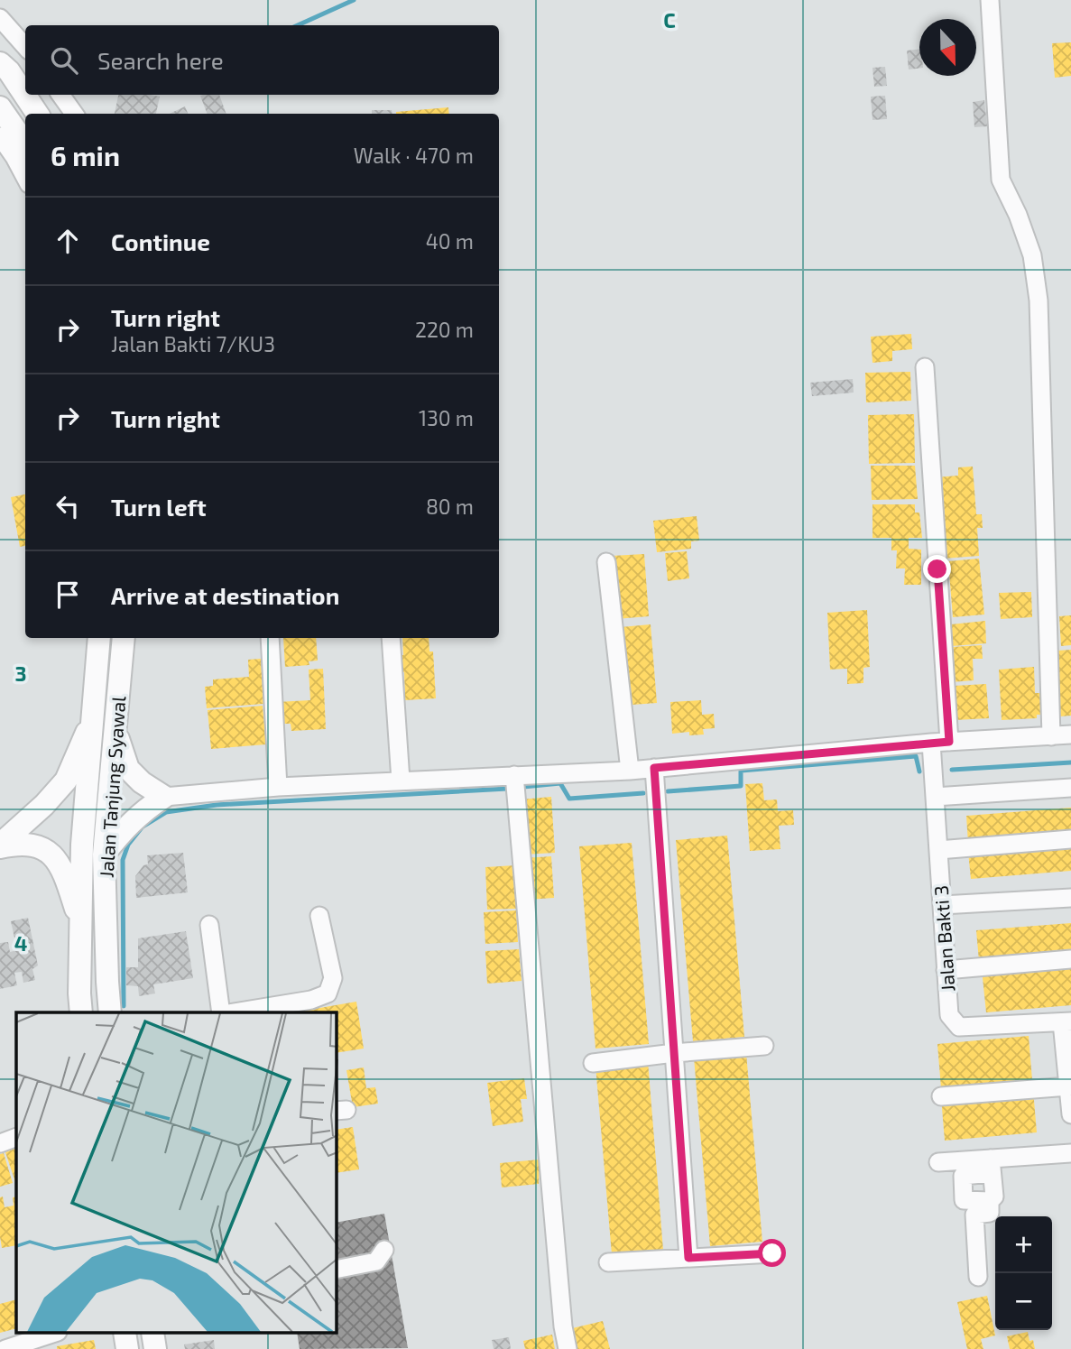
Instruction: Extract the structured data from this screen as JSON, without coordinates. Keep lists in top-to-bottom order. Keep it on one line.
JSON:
{"streets":{"main road":["Jalan Tanjung Syawal"],"street":["Jalan Bakti 3"]},"north":"bottom","page":{"search":"Search here","heading":["6 min","Walk · 470 m"],"list":[["Continue","40 m"],["Turn right","Jalan Bakti 7/KU3","220 m"],["Turn right","130 m"],["Turn left","80 m"],"Arrive at destination"],"map_buttons":["+","−"]},"grid":{"columns":["C"],"rows":["3","4"]}}
